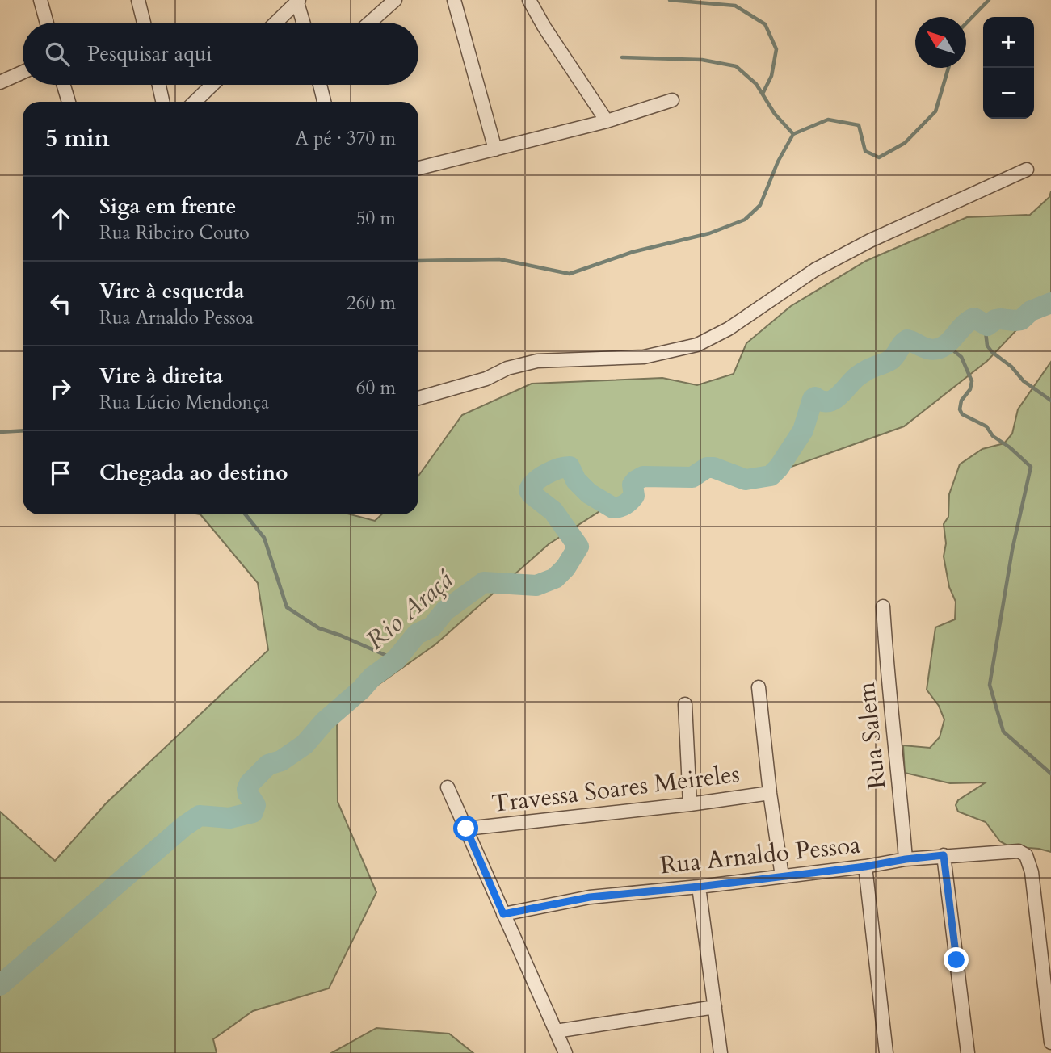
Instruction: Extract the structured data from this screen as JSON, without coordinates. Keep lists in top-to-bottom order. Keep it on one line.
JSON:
{"streets":{"street":["Rua Salem","Travessa Soares Meireles","Rua Arnaldo Pessoa"]},"crossings":[["Rua Salem","Rua Arnaldo Pessoa"]],"water":["Rio Araçá"],"north":"top left","page":{"map_buttons":["+","−"],"search":"Pesquisar aqui","heading":["5 min","A pé · 370 m"],"list":[["Siga em frente","Rua Ribeiro Couto","50 m"],["Vire à esquerda","Rua Arnaldo Pessoa","260 m"],["Vire à direita","Rua Lúcio Mendonça","60 m"],"Chegada ao destino"]}}
